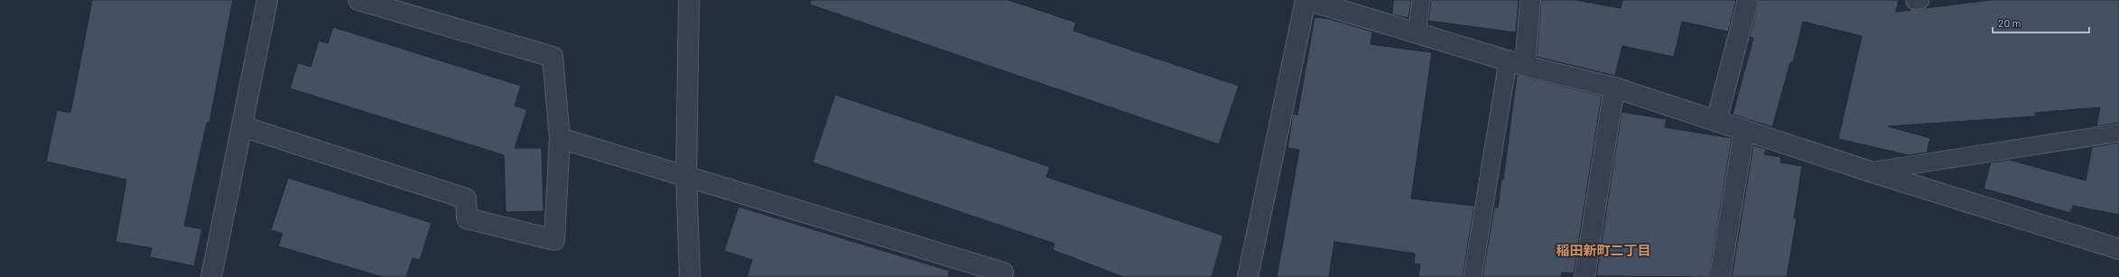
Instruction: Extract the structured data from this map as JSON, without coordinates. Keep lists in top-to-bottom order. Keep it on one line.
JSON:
{"districts":["稲田新町二丁目"],"scale_bar":"20 m"}
